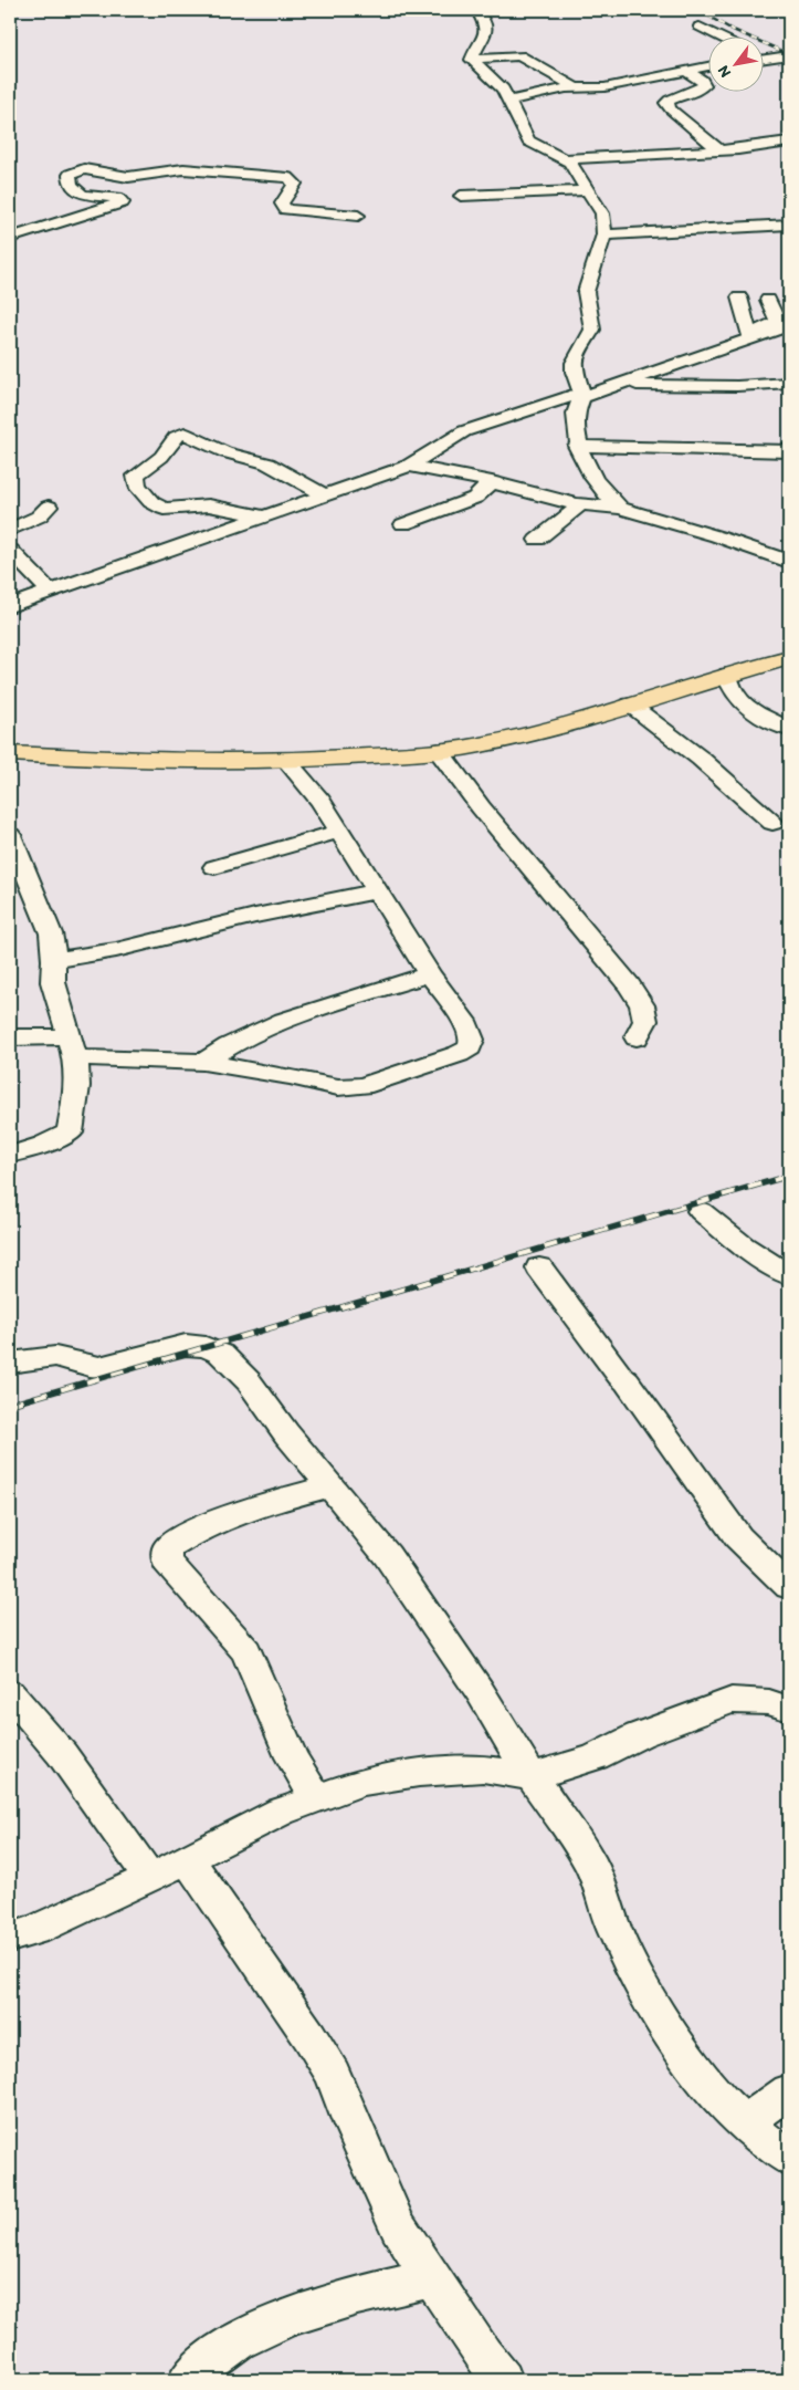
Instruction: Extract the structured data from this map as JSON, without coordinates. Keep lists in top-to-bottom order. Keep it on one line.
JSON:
{"north":"bottom left"}
